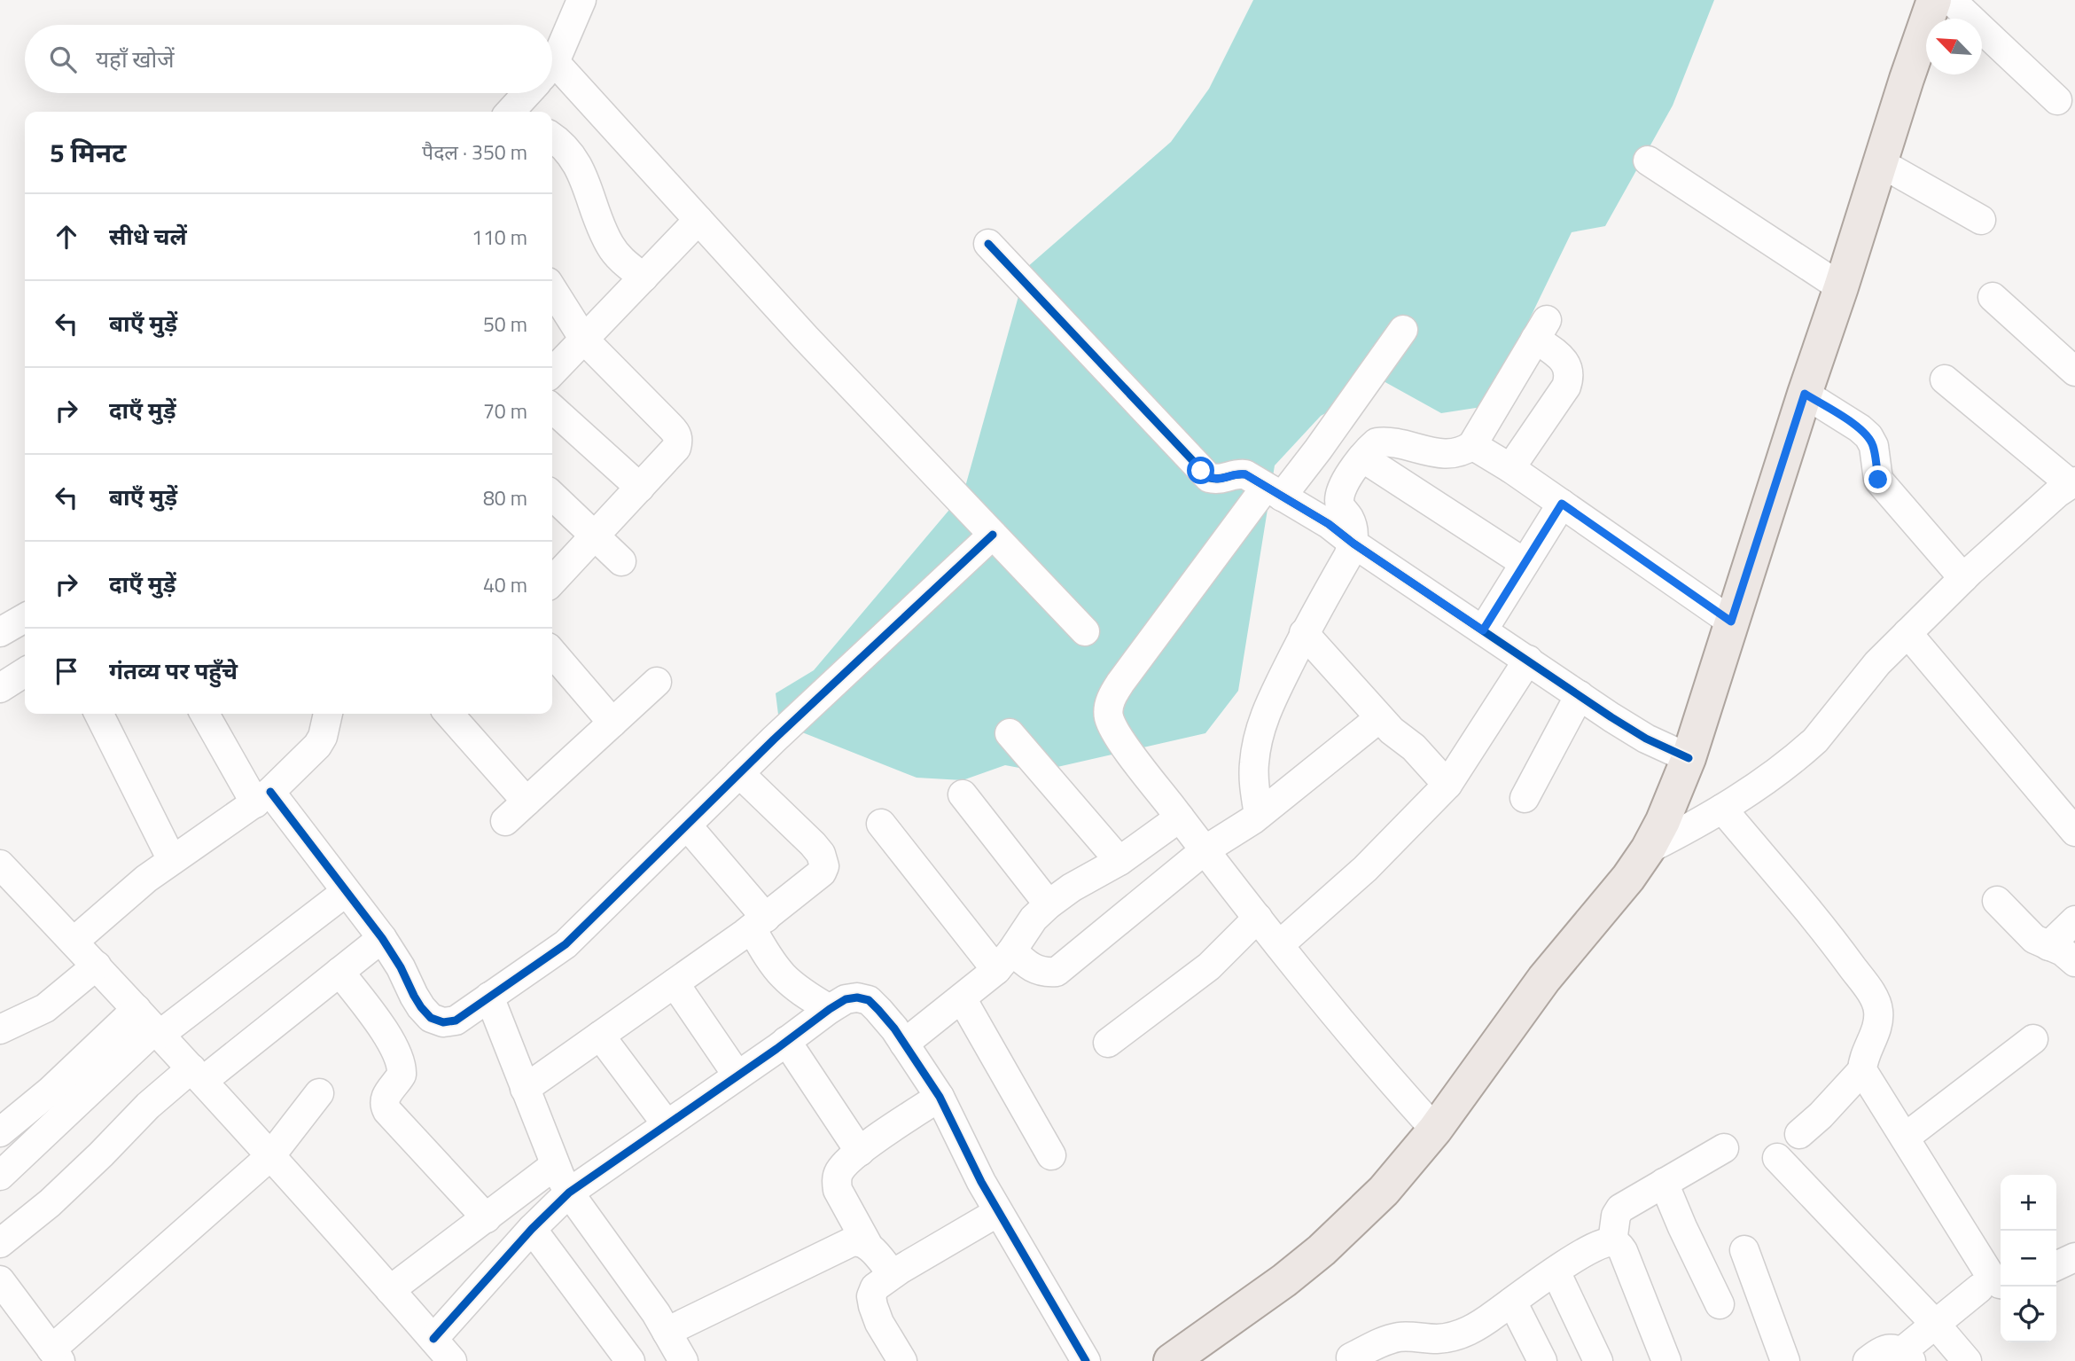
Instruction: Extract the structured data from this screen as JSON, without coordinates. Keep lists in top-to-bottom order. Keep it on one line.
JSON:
{"north":"top left","page":{"search":"यहाँ खोजें","heading":["5 मिनट","पैदल · 350 m"],"list":[["सीधे चलें","110 m"],["बाएँ मुड़ें","50 m"],["दाएँ मुड़ें","70 m"],["बाएँ मुड़ें","80 m"],["दाएँ मुड़ें","40 m"],"गंतव्य पर पहुँचे"],"map_buttons":["+","−"]}}
